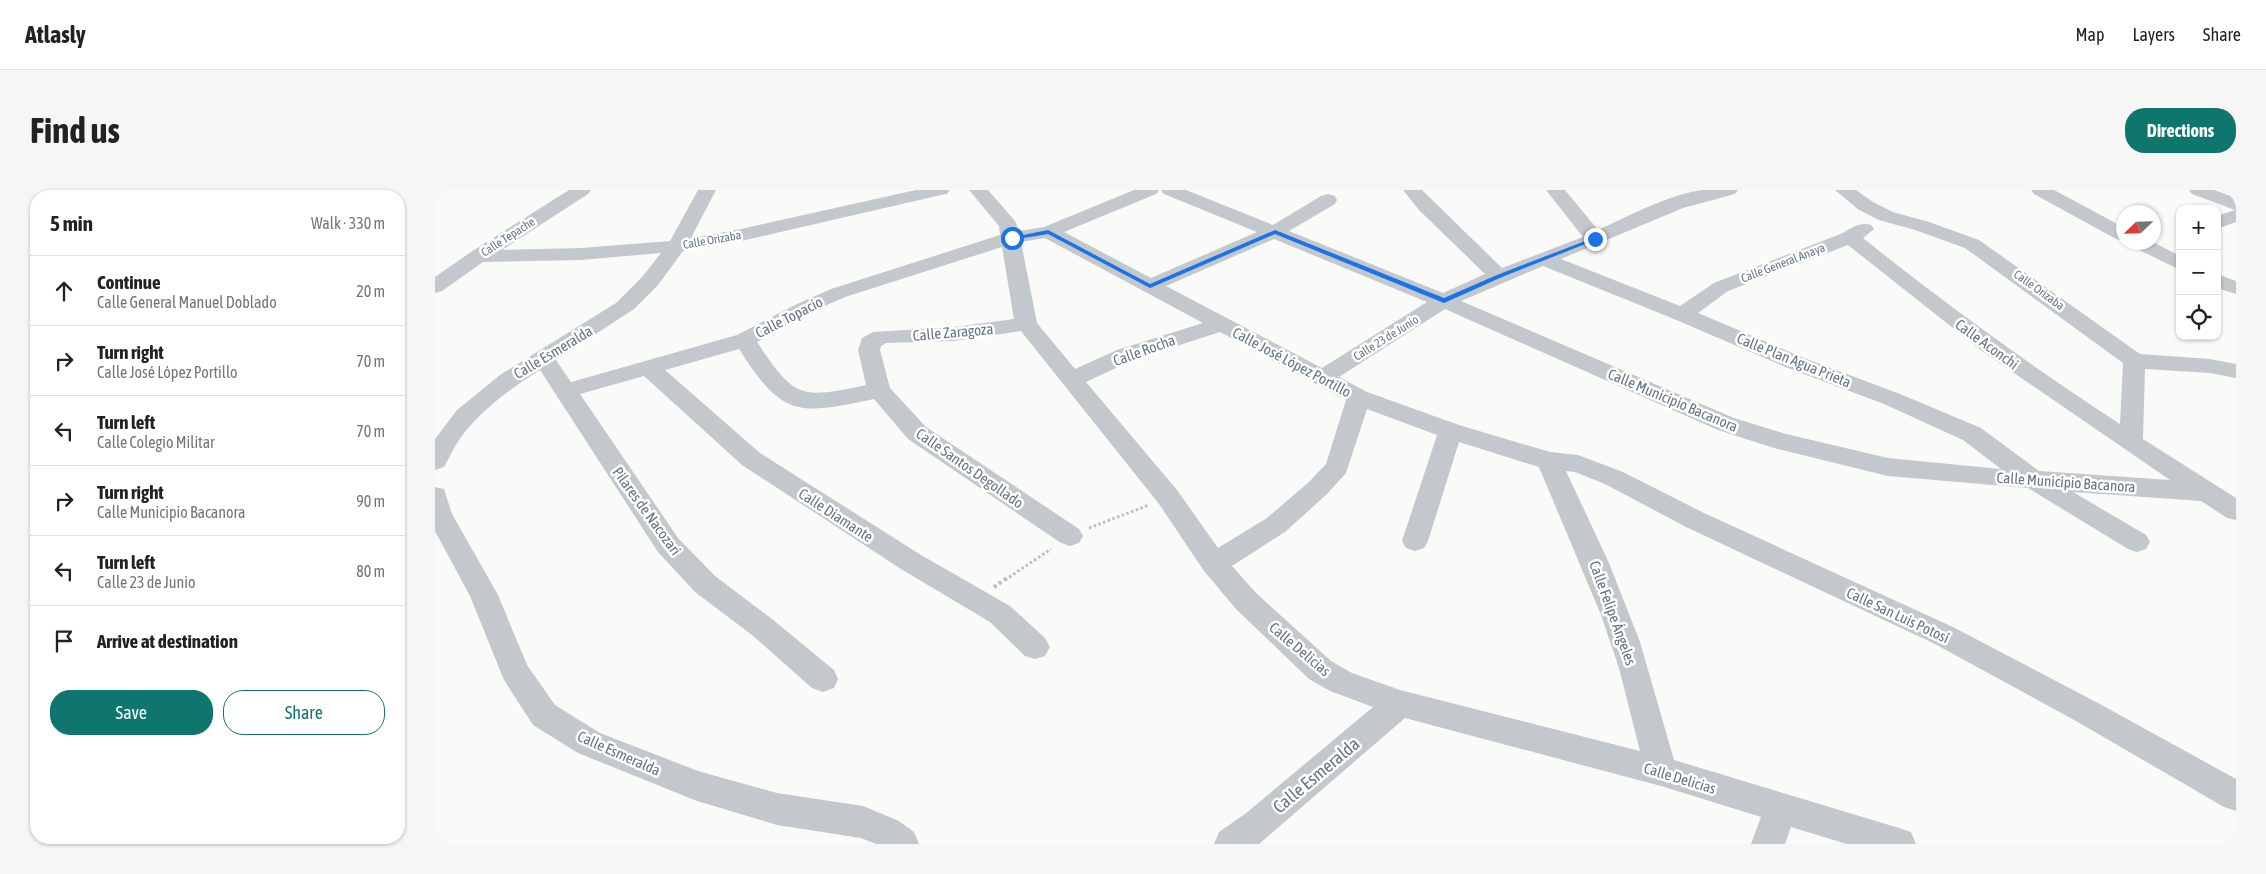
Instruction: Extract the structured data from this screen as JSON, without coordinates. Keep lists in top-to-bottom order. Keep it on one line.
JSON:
{"streets":{"street":["Calle Tepache","Calle Orizaba","Calle General Anaya","Calle Topacio","Calle Zaragoza","Calle 23 de Junio","Calle Aconchi","Calle Rocha","Calle Esmeralda","Calle Plan Agua Prieta","Calle José López Portillo","Calle Municipio Bacanora","Calle Santos Degollado","Pilares de Nacozari","Calle Diamante","Calle Felipe Ángeles","Calle San Luis Potosí","Calle Delicias"]},"crossings":[["Calle Tepache","Calle Orizaba"],["Calle Orizaba","Calle General Anaya"],["Calle Orizaba","Calle Esmeralda"],["Calle General Anaya","Calle Aconchi"],["Calle General Anaya","Calle Plan Agua Prieta"],["Calle Topacio","Calle José López Portillo"],["Calle Topacio","Pilares de Nacozari"],["Calle Topacio","Calle Diamante"],["Calle Topacio","Calle Delicias"],["Calle Zaragoza","Calle Santos Degollado"],["Calle Zaragoza","Calle Delicias"],["Calle 23 de Junio","Calle Plan Agua Prieta"],["Calle 23 de Junio","Calle José López Portillo"],["Calle 23 de Junio","Calle Municipio Bacanora"],["Calle Rocha","Calle José López Portillo"],["Calle Rocha","Calle Delicias"],["Calle Esmeralda","Pilares de Nacozari"],["Calle Esmeralda","Calle Delicias"],["Calle Plan Agua Prieta","Calle Municipio Bacanora"],["Calle José López Portillo","Calle Felipe Ángeles"],["Calle José López Portillo","Calle San Luis Potosí"],["Calle Felipe Ángeles","Calle San Luis Potosí"],["Calle Felipe Ángeles","Calle Delicias"]],"north":"bottom left","page":{"header":"Atlasly","nav":["Map","Layers","Share"],"buttons":["Directions",["Save","Share"]],"title":"Find us","heading":["5 min","Walk · 330 m"],"map_buttons":["+","−"],"list":[["Continue","Calle General Manuel Doblado","20 m"],["Turn right","Calle José López Portillo","70 m"],["Turn left","Calle Colegio Militar","70 m"],["Turn right","Calle Municipio Bacanora","90 m"],["Turn left","Calle 23 de Junio","80 m"],"Arrive at destination"]}}
